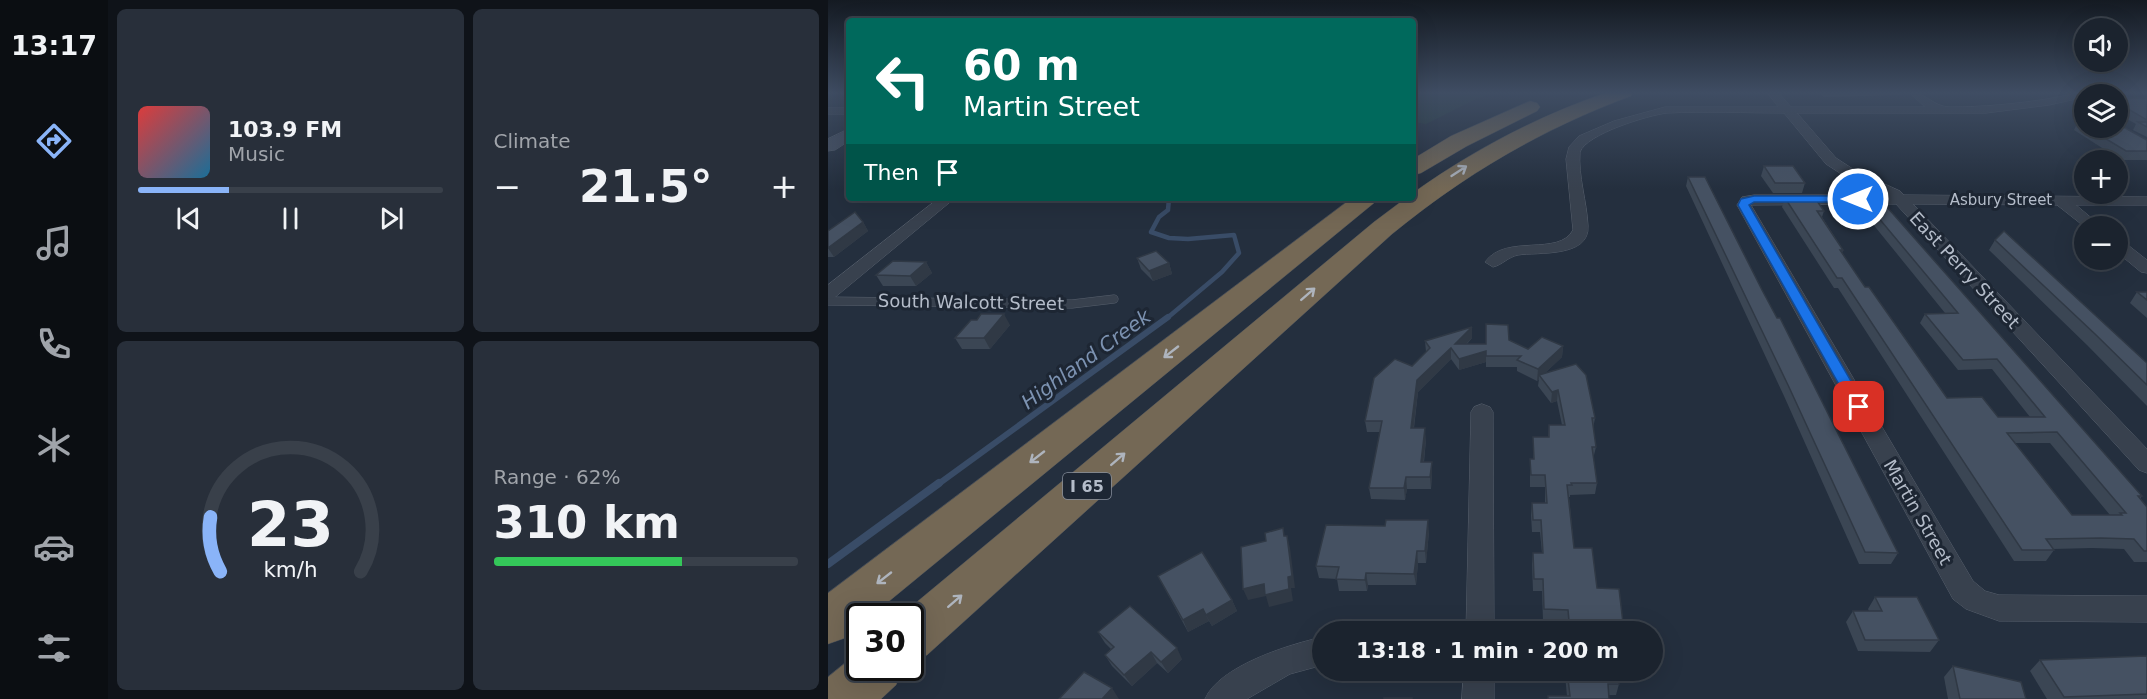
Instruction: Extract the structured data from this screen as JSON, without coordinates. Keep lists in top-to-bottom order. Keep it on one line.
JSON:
{"streets":{"highway":["I 65"],"street":["Asbury Street","East Perry Street","Martin Street"],"lane":["South Walcott Street"]},"crossings":[["Asbury Street","East Perry Street"],["Asbury Street","Martin Street"]],"water":["Highland Creek"],"page":{"tabs":"13:17","tile":["Climate",["Range · 62%","310 km"]],"map_buttons":["+","−"],"turn":["60 m","Martin Street"],"song":["103.9 FM","Music"],"then":"Then","heat":["−","21.5°","+"],"limit":"30","trip":"13:18 · 1 min · 200 m","gauge":["23","km/h"]}}
